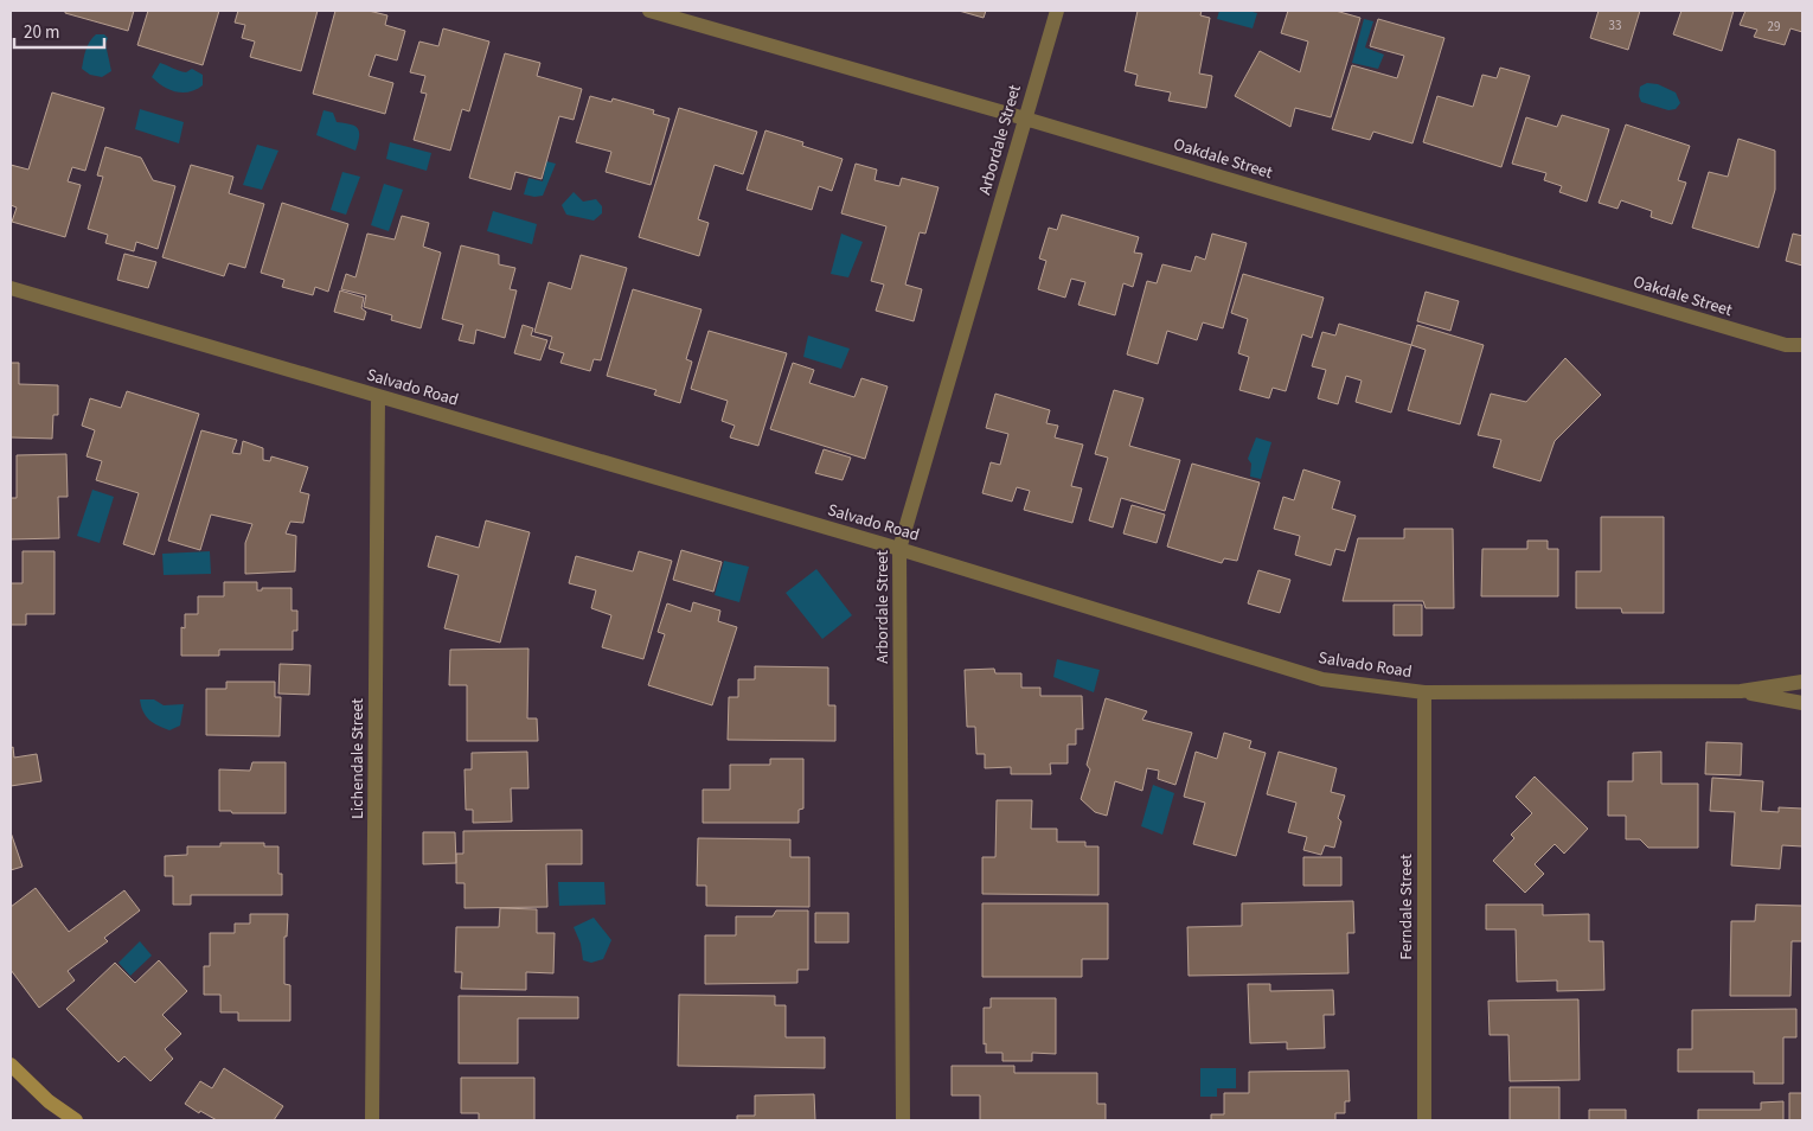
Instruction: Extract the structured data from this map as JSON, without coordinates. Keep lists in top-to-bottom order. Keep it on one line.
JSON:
{"streets":{"street":["Arbordale Street","Oakdale Street","Salvado Road","Lichendale Street","Ferndale Street"]},"crossings":[["Arbordale Street","Oakdale Street"],["Arbordale Street","Salvado Road"],["Salvado Road","Lichendale Street"],["Salvado Road","Ferndale Street"]],"house_numbers":["33","29"],"scale_bar":"20 m"}
